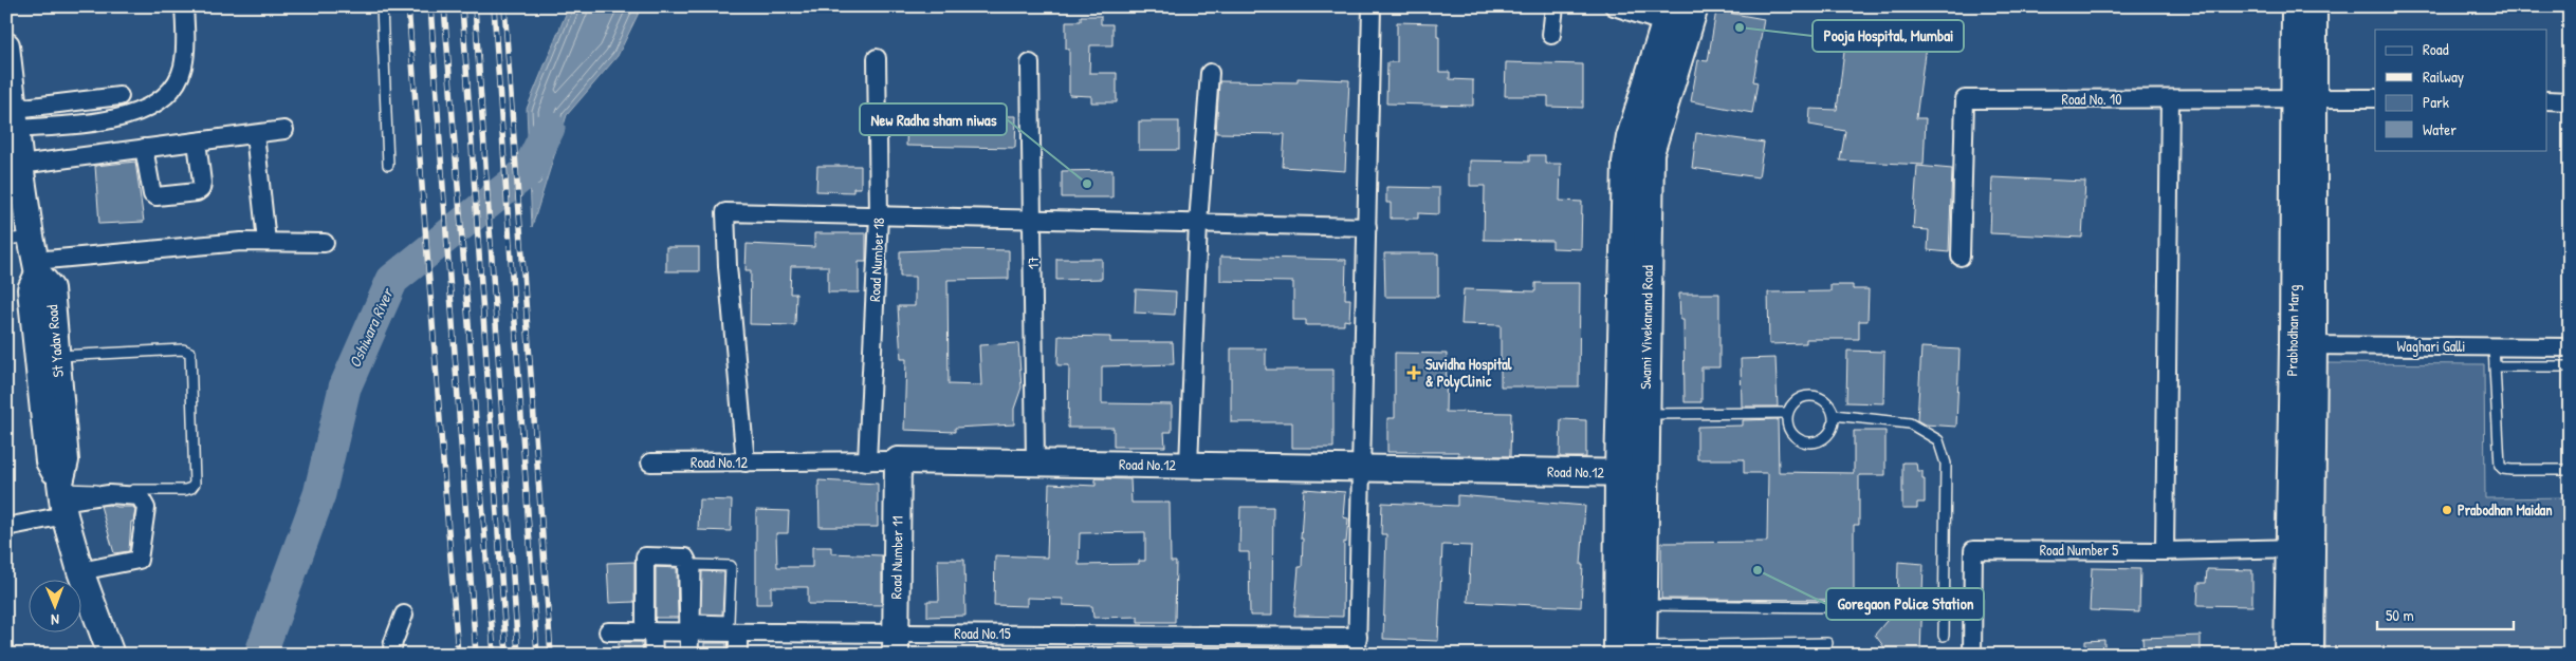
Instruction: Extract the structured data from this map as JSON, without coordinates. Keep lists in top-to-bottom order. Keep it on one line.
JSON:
{"streets":{"main road":["Swami Vivekanand Road"],"street":["Road No. 10","Road Number 18","17","Prabhodhan Marg","St Yadav Road","Waghari Galli","Road No.12","Road Number 5","Road Number 11","Road No.15"]},"crossings":[["Road No. 10","Prabhodhan Marg"],["Road Number 18","Road No.12"],["17","Road No.12"],["Swami Vivekanand Road","Road No.12"],["Prabhodhan Marg","Waghari Galli"],["Prabhodhan Marg","Road Number 5"],["Road No.12","Road Number 11"],["Road Number 11","Road No.15"]],"water":["Oshiwara River"],"places":{"other":["Pooja Hospital, Mumbai","New Radha sham niwas","Prabodhan Maidan","Goregaon Police Station"],"health":["Suvidha Hospital & PolyClinic"]},"legend":["Road","Railway","Park","Water"],"scale_bar":"50 m","north":"bottom"}
